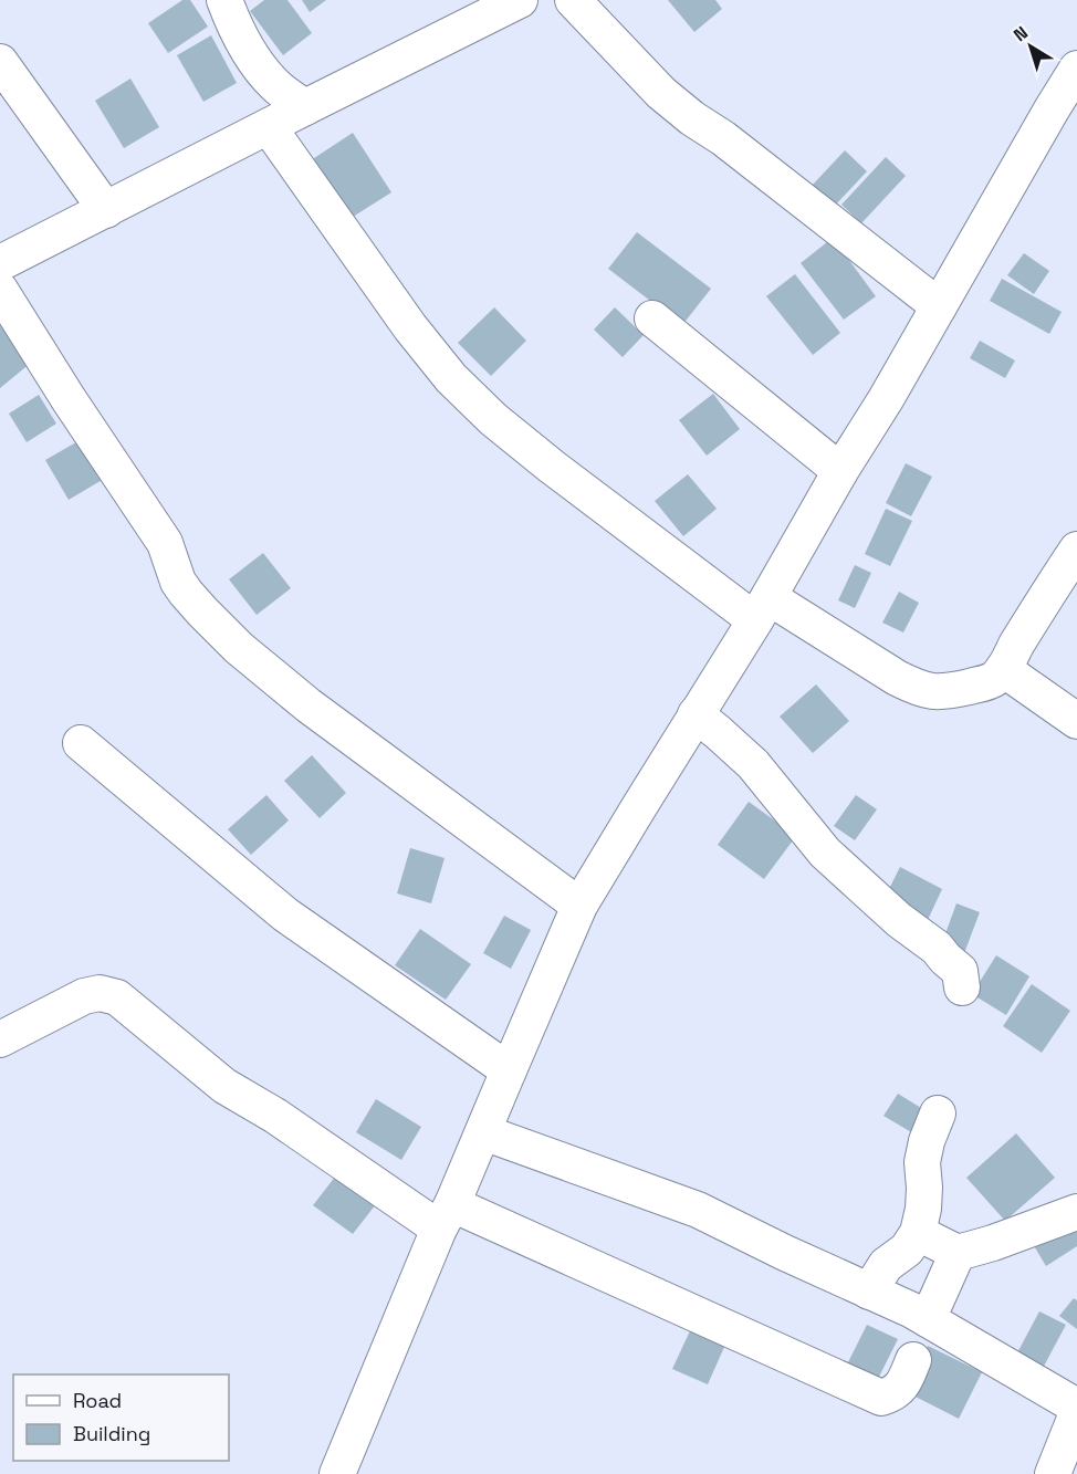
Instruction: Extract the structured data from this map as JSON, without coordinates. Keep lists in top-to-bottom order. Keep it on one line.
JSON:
{"legend":["Road","Building"],"north":"top left"}
